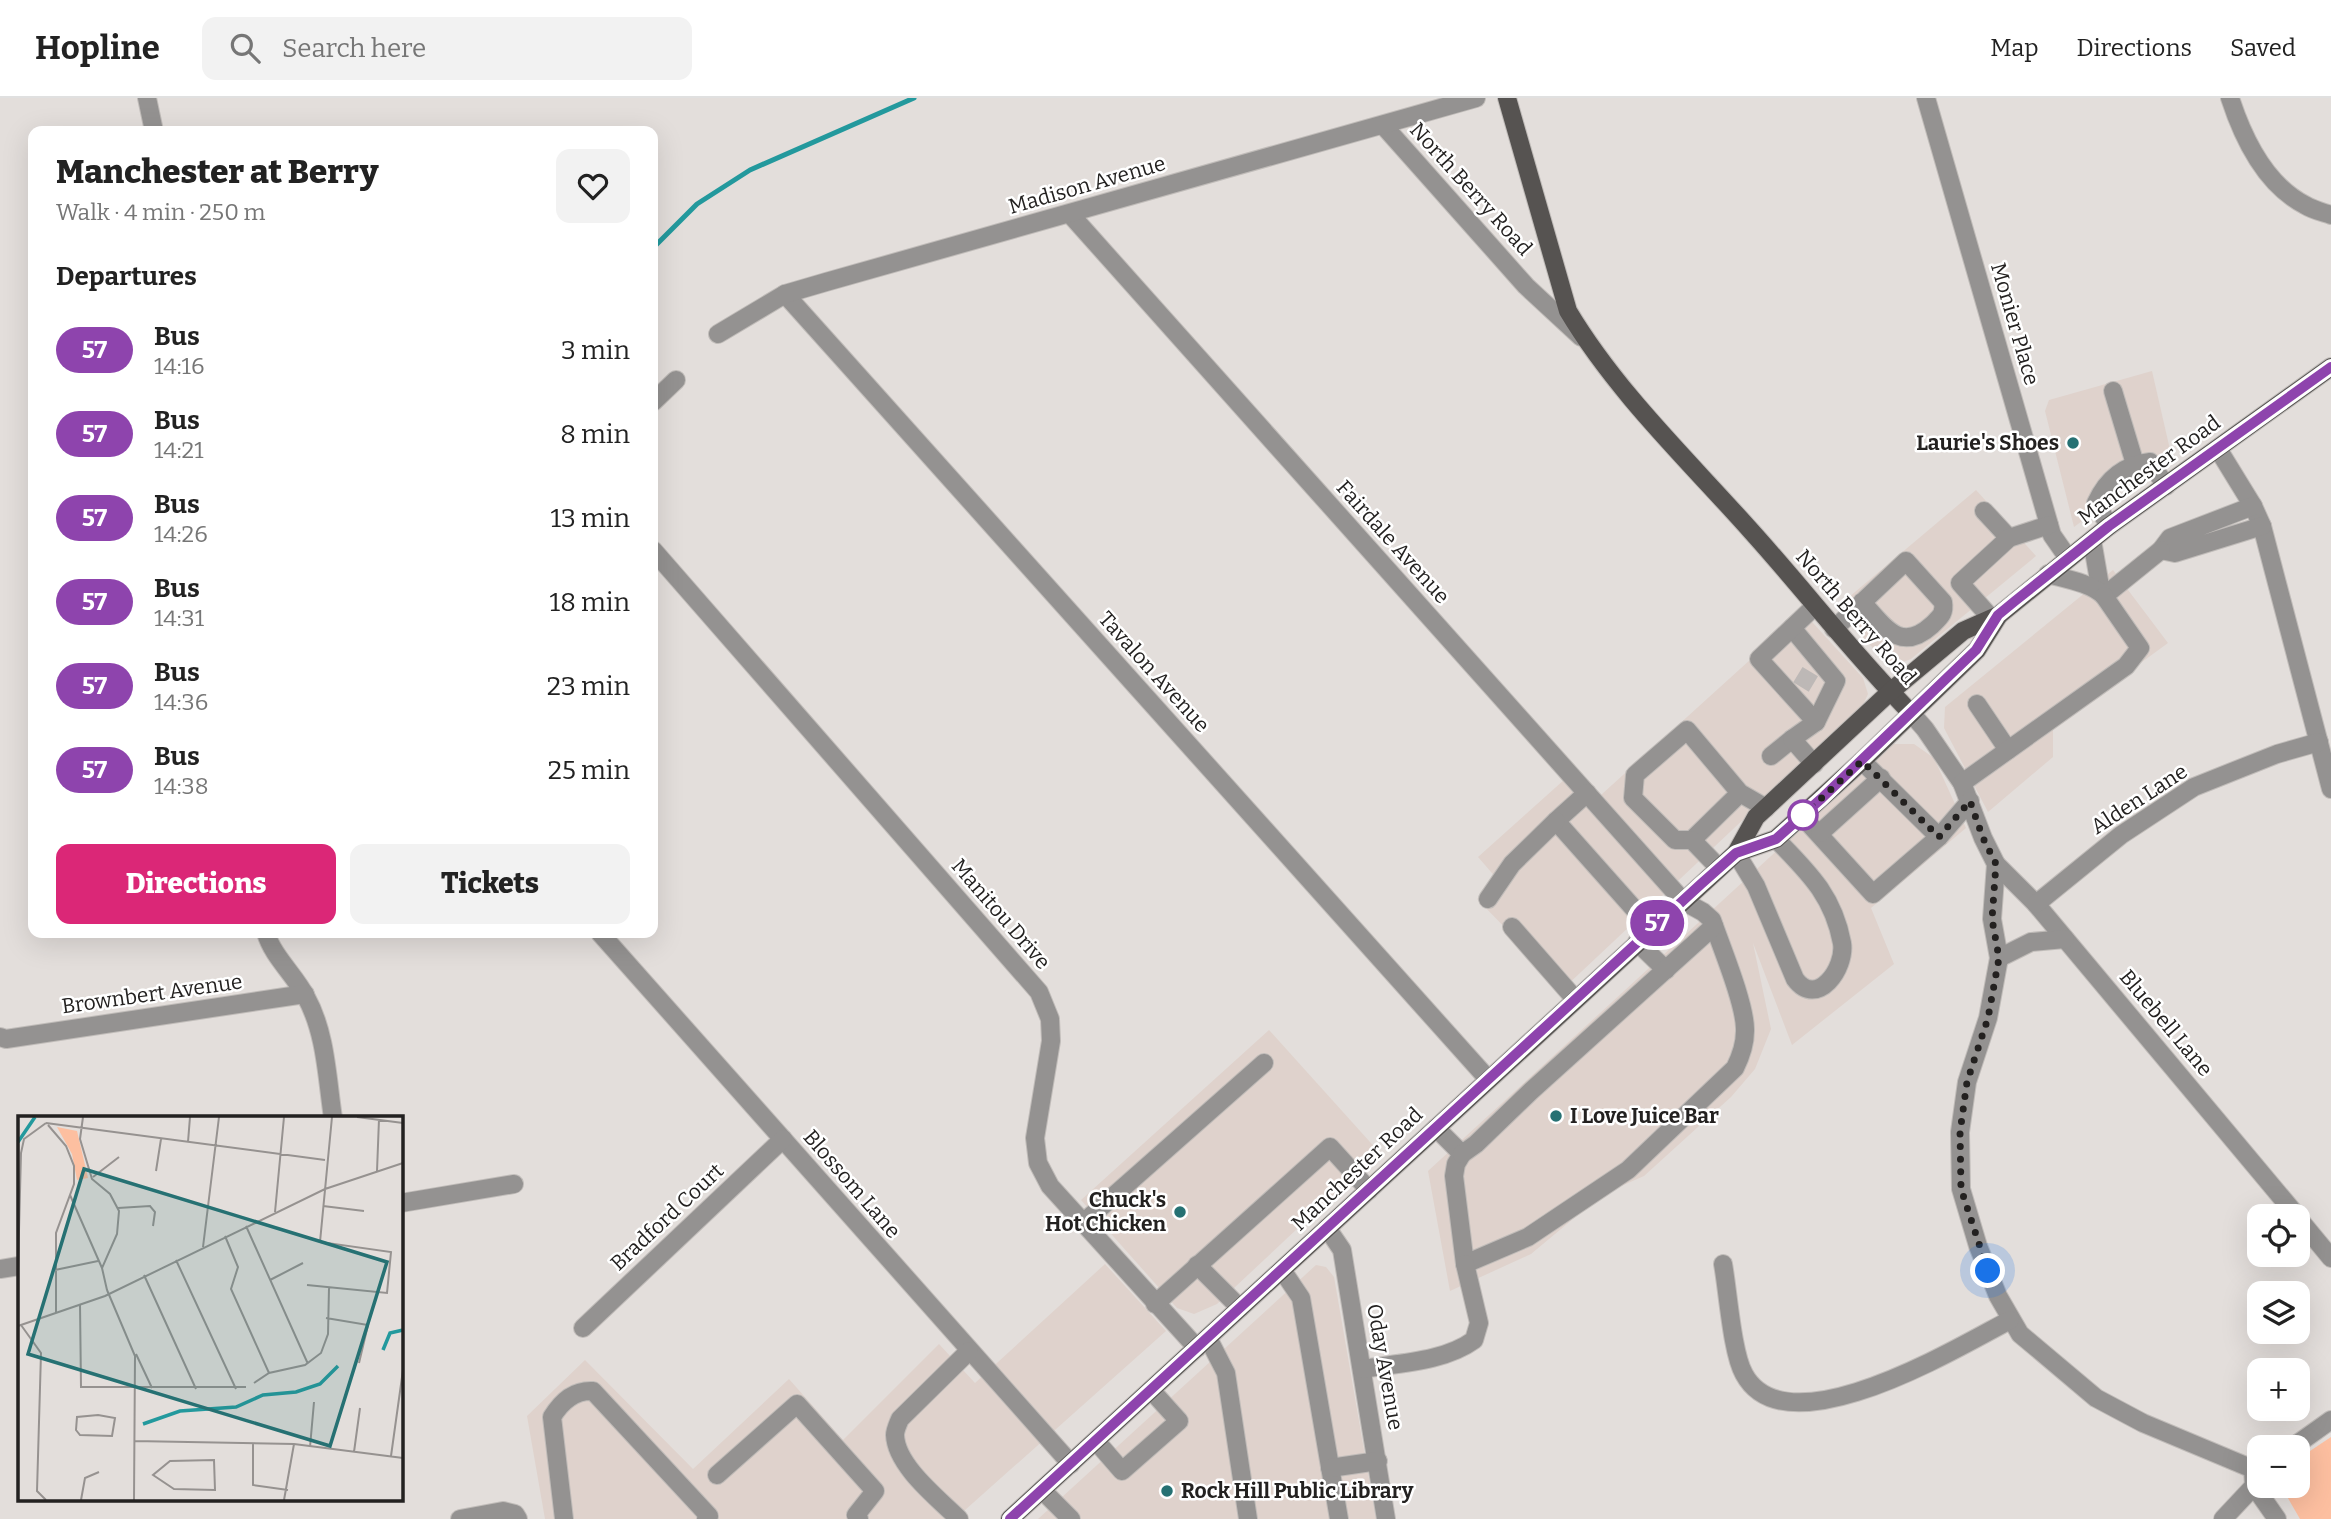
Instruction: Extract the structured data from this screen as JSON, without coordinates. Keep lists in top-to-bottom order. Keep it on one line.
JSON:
{"streets":{"main road":["North Berry Road","Manchester Road"],"street":["Madison Avenue","Monier Place","Fairdale Avenue","Tavalon Avenue","Alden Lane","Manitou Drive","Brownbert Avenue","Bluebell Lane","Blossom Lane","Bradford Court","Oday Avenue"]},"crossings":[["Madison Avenue","North Berry Road"],["Madison Avenue","Fairdale Avenue"],["Madison Avenue","Tavalon Avenue"],["North Berry Road","Manchester Road"],["North Berry Road","Bluebell Lane"],["Monier Place","Manchester Road"],["Manchester Road","Fairdale Avenue"],["Manchester Road","Tavalon Avenue"],["Manchester Road","Manitou Drive"],["Manchester Road","Blossom Lane"],["Manchester Road","Oday Avenue"],["Alden Lane","Bluebell Lane"],["Blossom Lane","Bradford Court"]],"places":["Laurie's Shoes","I Love Juice Bar","Chuck's Hot Chicken","Rock Hill Public Library"],"lines":["bus line 57"],"page":{"header":"Hopline","search":"Search here","nav":["Map","Directions","Saved"],"on_map":"57","heading":[["Manchester at Berry","Walk · 4 min · 250 m"],"Departures"],"list":[{"mark":"57","name":"Bus","note":"14:16","value":"3 min"},{"mark":"57","name":"Bus","note":"14:21","value":"8 min"},{"mark":"57","name":"Bus","note":"14:26","value":"13 min"},{"mark":"57","name":"Bus","note":"14:31","value":"18 min"},{"mark":"57","name":"Bus","note":"14:36","value":"23 min"},{"mark":"57","name":"Bus","note":"14:38","value":"25 min"}],"buttons":["Directions","Tickets"],"map_buttons":["+","−"]}}
